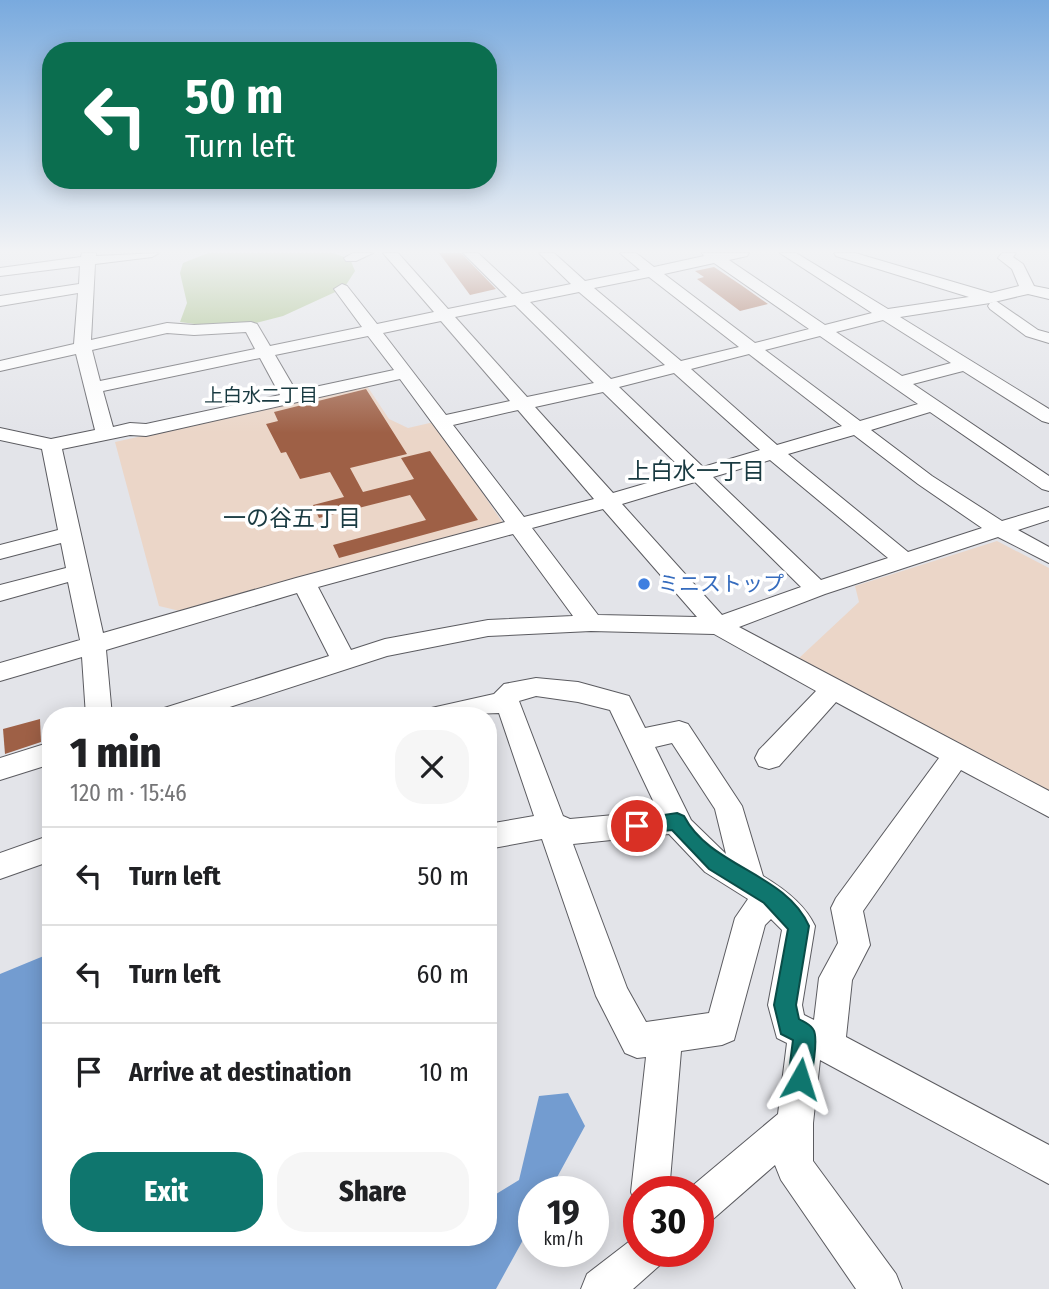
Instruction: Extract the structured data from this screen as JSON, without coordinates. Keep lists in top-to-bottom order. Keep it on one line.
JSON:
{"districts":["上白水二丁目","上白水一丁目","一の谷五丁目"],"places":["ミニストップ"],"page":{"turn":["50 m","Turn left"],"heading":["1 min","120 m · 15:46"],"list":[{"name":"Turn left","value":"50 m"},{"name":"Turn left","value":"60 m"},{"name":"Arrive at destination","value":"10 m"}],"buttons":["Exit","Share"],"speed":"19 km/h","limit":"30"}}
